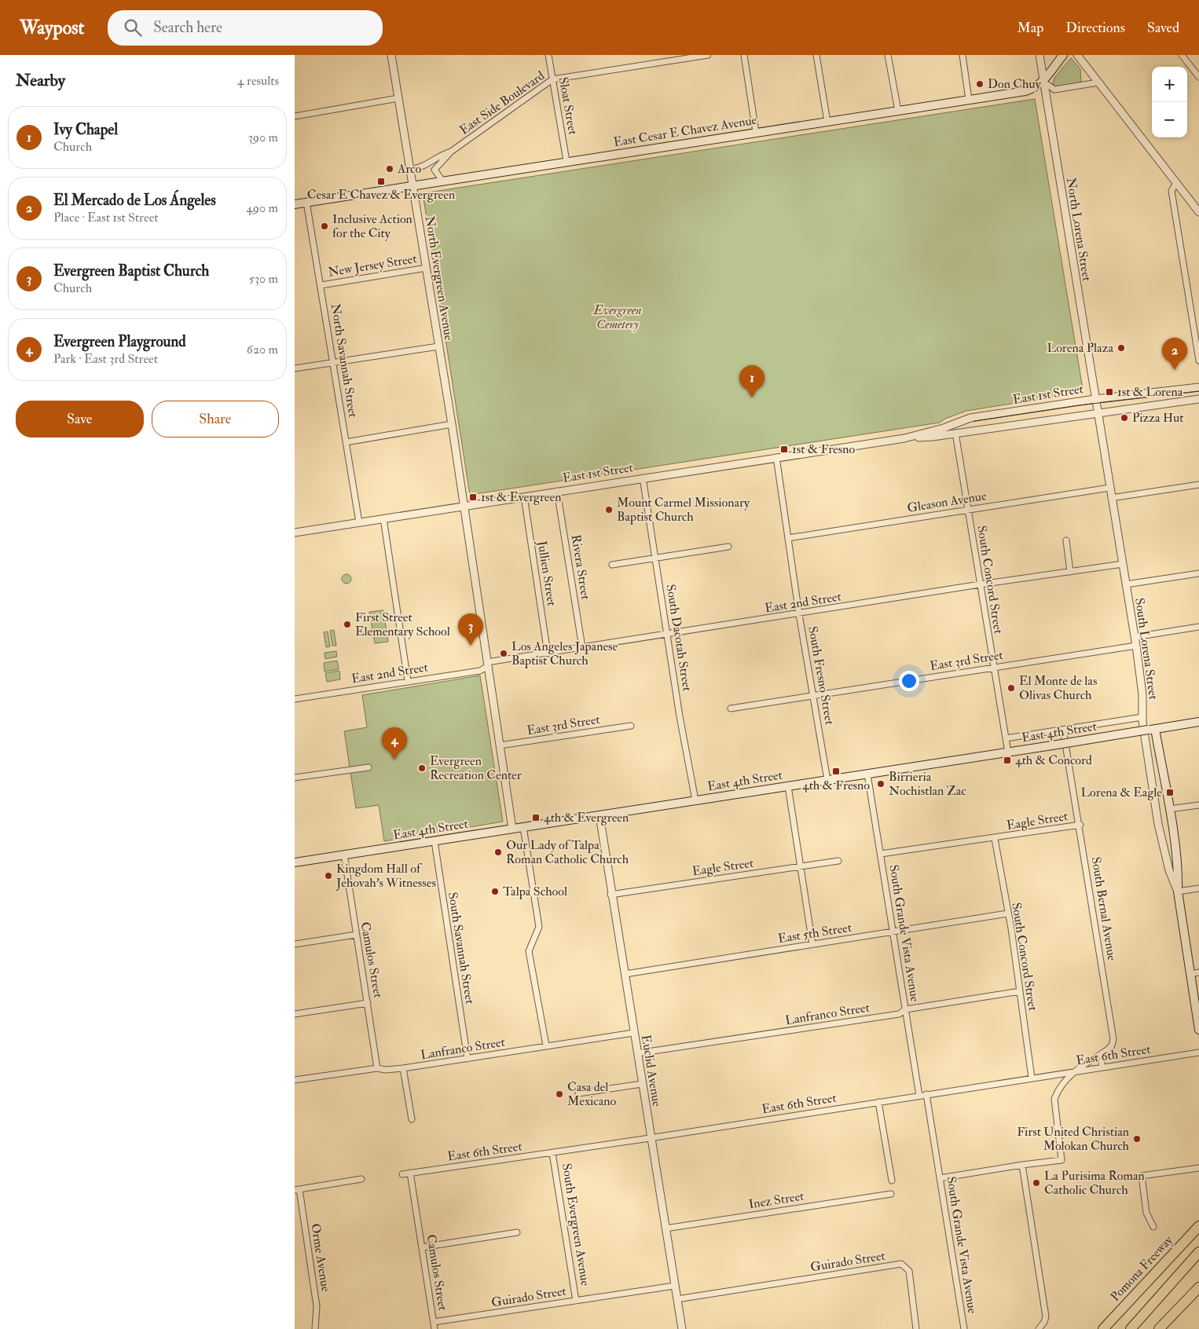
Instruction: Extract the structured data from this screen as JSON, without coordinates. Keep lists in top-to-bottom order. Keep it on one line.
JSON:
{"streets":{"highway":["Pomona Freeway"],"main road":["East Cesar E Chavez Avenue","South Lorena Street","East 4th Street"],"street":["East Side Boulevard","Sloat Street","North Lorena Street","New Jersey Street","North Evergreen Avenue","North Savannah Street","East 1st Street","Gleason Avenue","Rivera Street","Jullien Street","South Concord Street","East 2nd Street","South Dacotah Street","East 3rd Street","South Fresno Street","Eagle Street","South Bernal Avenue","East 5th Street","South Grande Vista Avenue","South Savannah Street","Camulos Street","Lanfranco Street","East 6th Street","Euclid Avenue","Inez Street","South Evergreen Avenue","Orme Avenue","Guirado Street"]},"crossings":[["East Side Boulevard","Sloat Street"],["East Side Boulevard","East Cesar E Chavez Avenue"],["East Side Boulevard","North Evergreen Avenue"],["Sloat Street","East Cesar E Chavez Avenue"],["East Cesar E Chavez Avenue","North Lorena Street"],["East Cesar E Chavez Avenue","North Evergreen Avenue"],["East Cesar E Chavez Avenue","North Savannah Street"],["North Lorena Street","East 1st Street"],["North Lorena Street","South Lorena Street"],["New Jersey Street","North Evergreen Avenue"],["New Jersey Street","North Savannah Street"],["North Evergreen Avenue","East 1st Street"],["North Savannah Street","East 1st Street"],["East 1st Street","Rivera Street"],["East 1st Street","Jullien Street"],["East 1st Street","South Concord Street"],["East 1st Street","South Dacotah Street"],["East 1st Street","South Lorena Street"],["East 1st Street","South Fresno Street"],["Gleason Avenue","South Concord Street"],["Gleason Avenue","South Lorena Street"],["Gleason Avenue","South Fresno Street"],["Rivera Street","East 2nd Street"],["Jullien Street","East 2nd Street"],["South Concord Street","East 2nd Street"],["South Concord Street","East 3rd Street"],["South Concord Street","East 4th Street"],["South Concord Street","Eagle Street"],["South Concord Street","East 5th Street"],["South Concord Street","Lanfranco Street"],["South Concord Street","East 6th Street"],["East 2nd Street","South Dacotah Street"],["East 2nd Street","South Lorena Street"],["East 2nd Street","South Fresno Street"],["South Dacotah Street","East 4th Street"],["South Lorena Street","East 3rd Street"],["South Lorena Street","East 4th Street"],["East 3rd Street","South Fresno Street"],["South Fresno Street","East 4th Street"],["East 4th Street","South Bernal Avenue"],["East 4th Street","South Grande Vista Avenue"],["East 4th Street","South Savannah Street"],["East 4th Street","Camulos Street"],["East 4th Street","Euclid Avenue"],["Eagle Street","South Bernal Avenue"],["Eagle Street","South Grande Vista Avenue"],["Eagle Street","Euclid Avenue"],["South Bernal Avenue","East 6th Street"],["East 5th Street","South Grande Vista Avenue"],["East 5th Street","Euclid Avenue"],["South Grande Vista Avenue","Lanfranco Street"],["South Grande Vista Avenue","East 6th Street"],["South Savannah Street","Lanfranco Street"],["Camulos Street","Lanfranco Street"],["Camulos Street","East 6th Street"],["Camulos Street","Guirado Street"],["Lanfranco Street","Euclid Avenue"],["East 6th Street","Euclid Avenue"],["East 6th Street","South Evergreen Avenue"],["Euclid Avenue","Inez Street"],["Euclid Avenue","Guirado Street"],["South Evergreen Avenue","Guirado Street"]],"parks":["Evergreen Cemetery"],"places":{"other":["Don Chuy","Arco","Inclusive Action for the City","Lorena Plaza","Pizza Hut","Mount Carmel Missionary Baptist Church","First Street Elementary School","Los Angeles Japanese Baptist Church","El Monte de las Olivas Church","Evergreen Recreation Center","Birrieria Nochistlan Zac","Our Lady of Talpa Roman Catholic Church","Kingdom Hall of Jehovah's Witnesses","Talpa School","Casa del Mexicano","First United Christian Molokan Church","La Purisima Roman Catholic Church"],"transit":["Cesar E Chavez & Evergreen","1st & Lorena","1st & Fresno","1st & Evergreen","4th & Concord","4th & Fresno","Lorena & Eagle","4th & Evergreen"]},"page":{"header":"Waypost","search":"Search here","nav":["Map","Directions","Saved"],"heading":["Nearby","4 results"],"map_buttons":["+","−"],"list":[{"mark":"1","name":"Ivy Chapel","note":"Church","value":"390 m"},{"mark":"2","name":"El Mercado de Los Ángeles","note":"Place · East 1st Street","value":"490 m"},{"mark":"3","name":"Evergreen Baptist Church","note":"Church","value":"530 m"},{"mark":"4","name":"Evergreen Playground","note":"Park · East 3rd Street","value":"620 m"}],"pins":["2","1","3","4"],"buttons":["Save","Share"]}}
